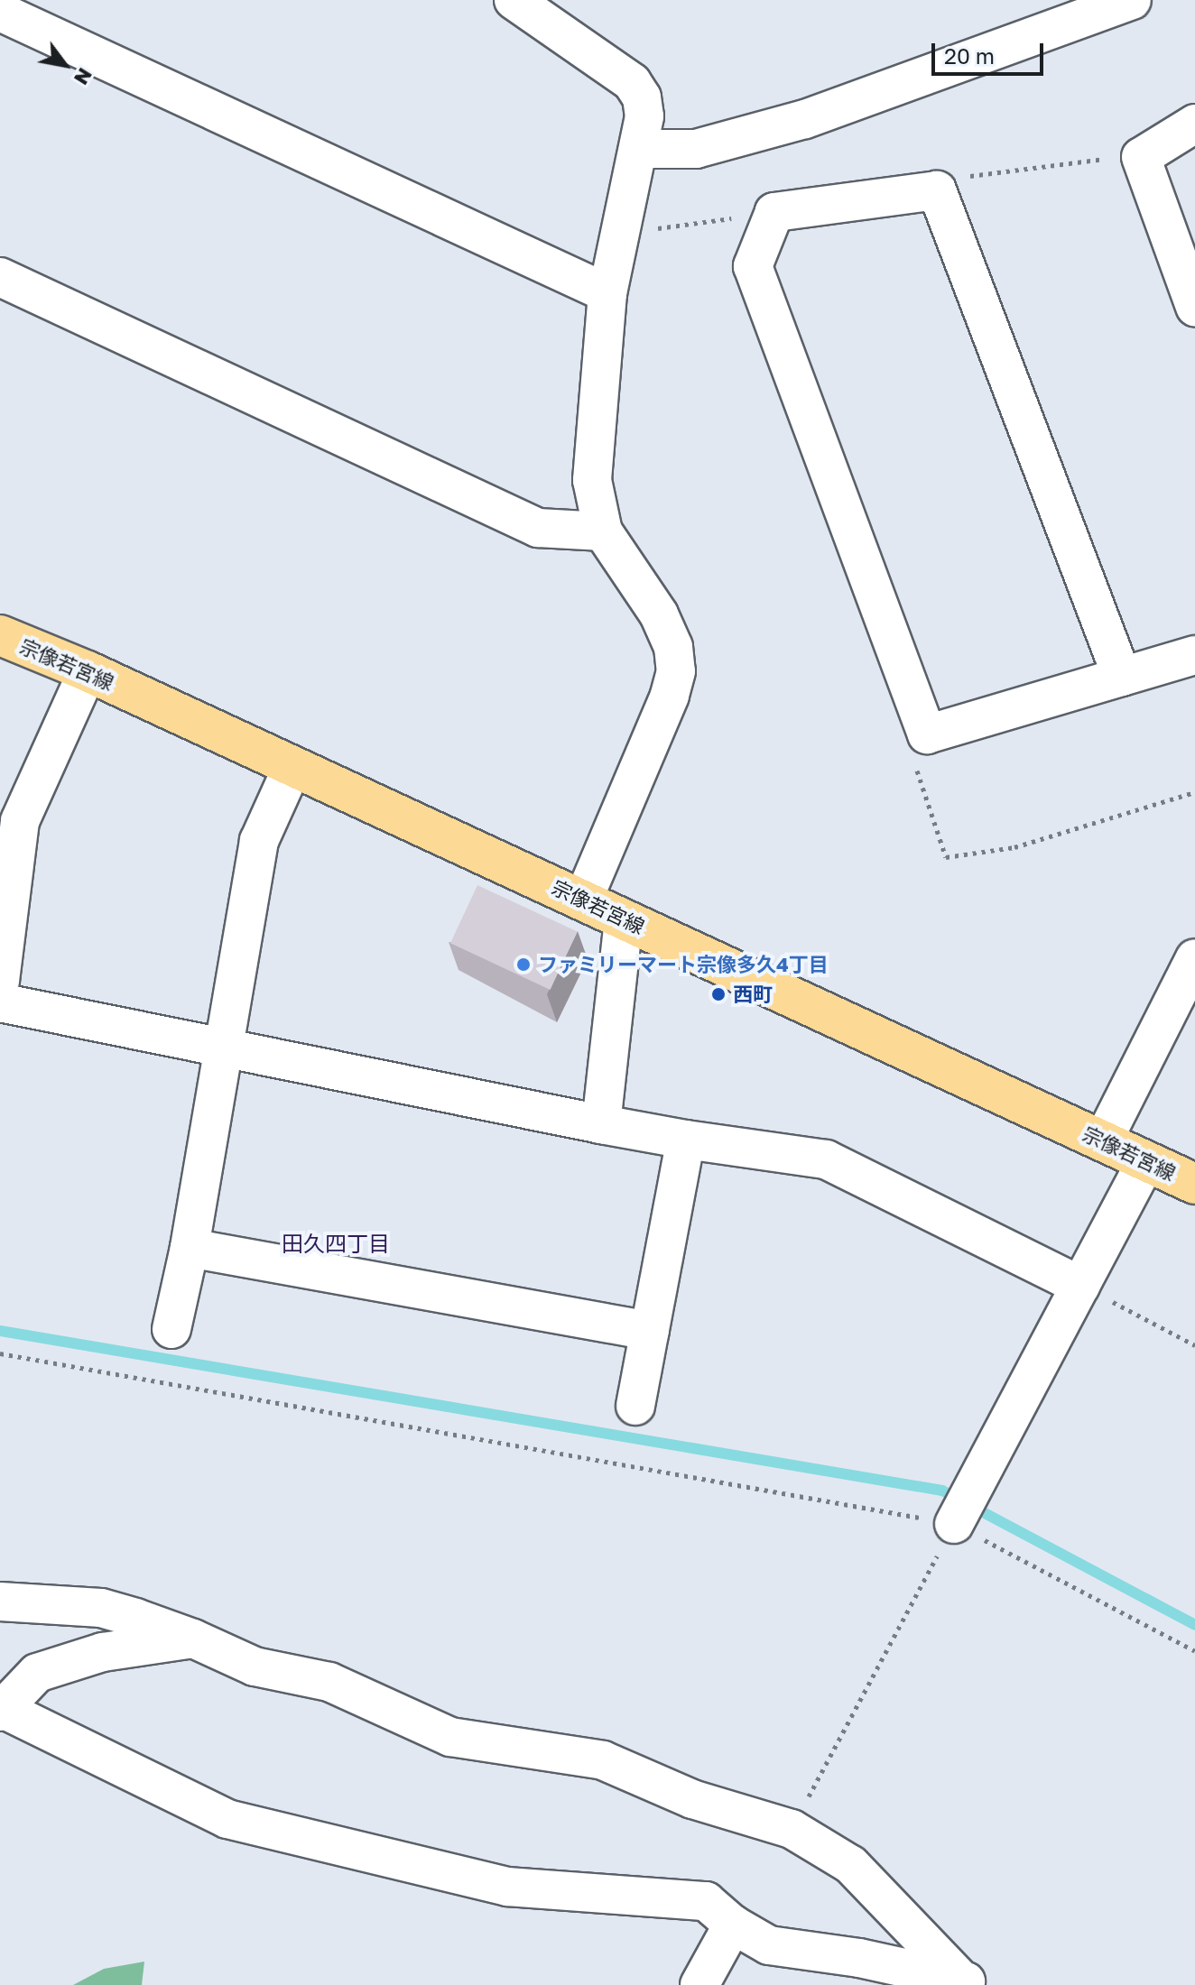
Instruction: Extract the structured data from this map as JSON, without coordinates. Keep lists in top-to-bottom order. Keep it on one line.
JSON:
{"streets":{"main road":["宗像若宮線"]},"districts":["田久四丁目"],"places":["ファミリーマート宗像多久4丁目","西町"],"scale_bar":"20 m","north":"bottom right"}
